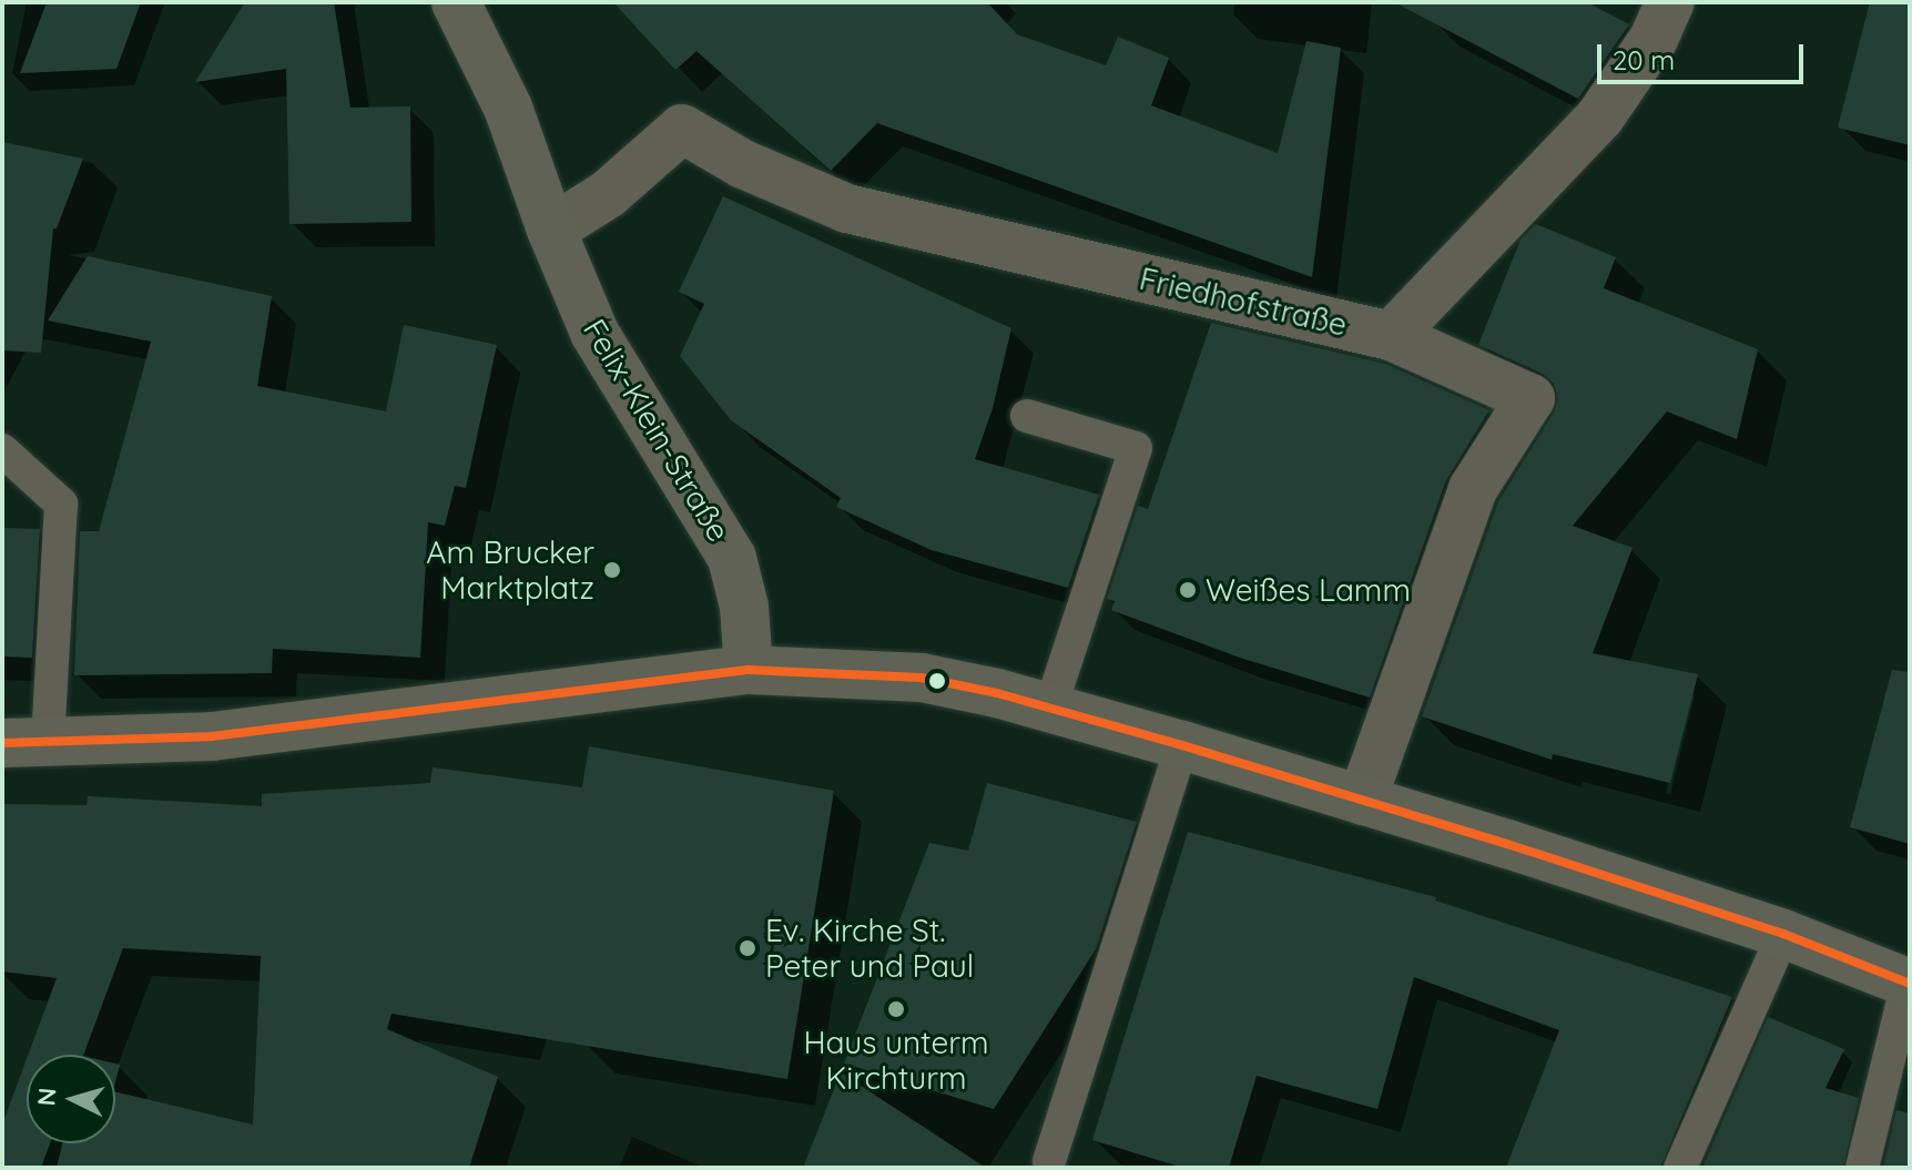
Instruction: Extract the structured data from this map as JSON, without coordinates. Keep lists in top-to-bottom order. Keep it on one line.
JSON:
{"streets":{"street":["Friedhofstraße","Felix-Klein-Straße"]},"crossings":[["Friedhofstraße","Felix-Klein-Straße"]],"places":["Am Brucker Marktplatz","Weißes Lamm","Ev. Kirche St. Peter und Paul","Haus unterm Kirchturm"],"scale_bar":"20 m","north":"left"}
